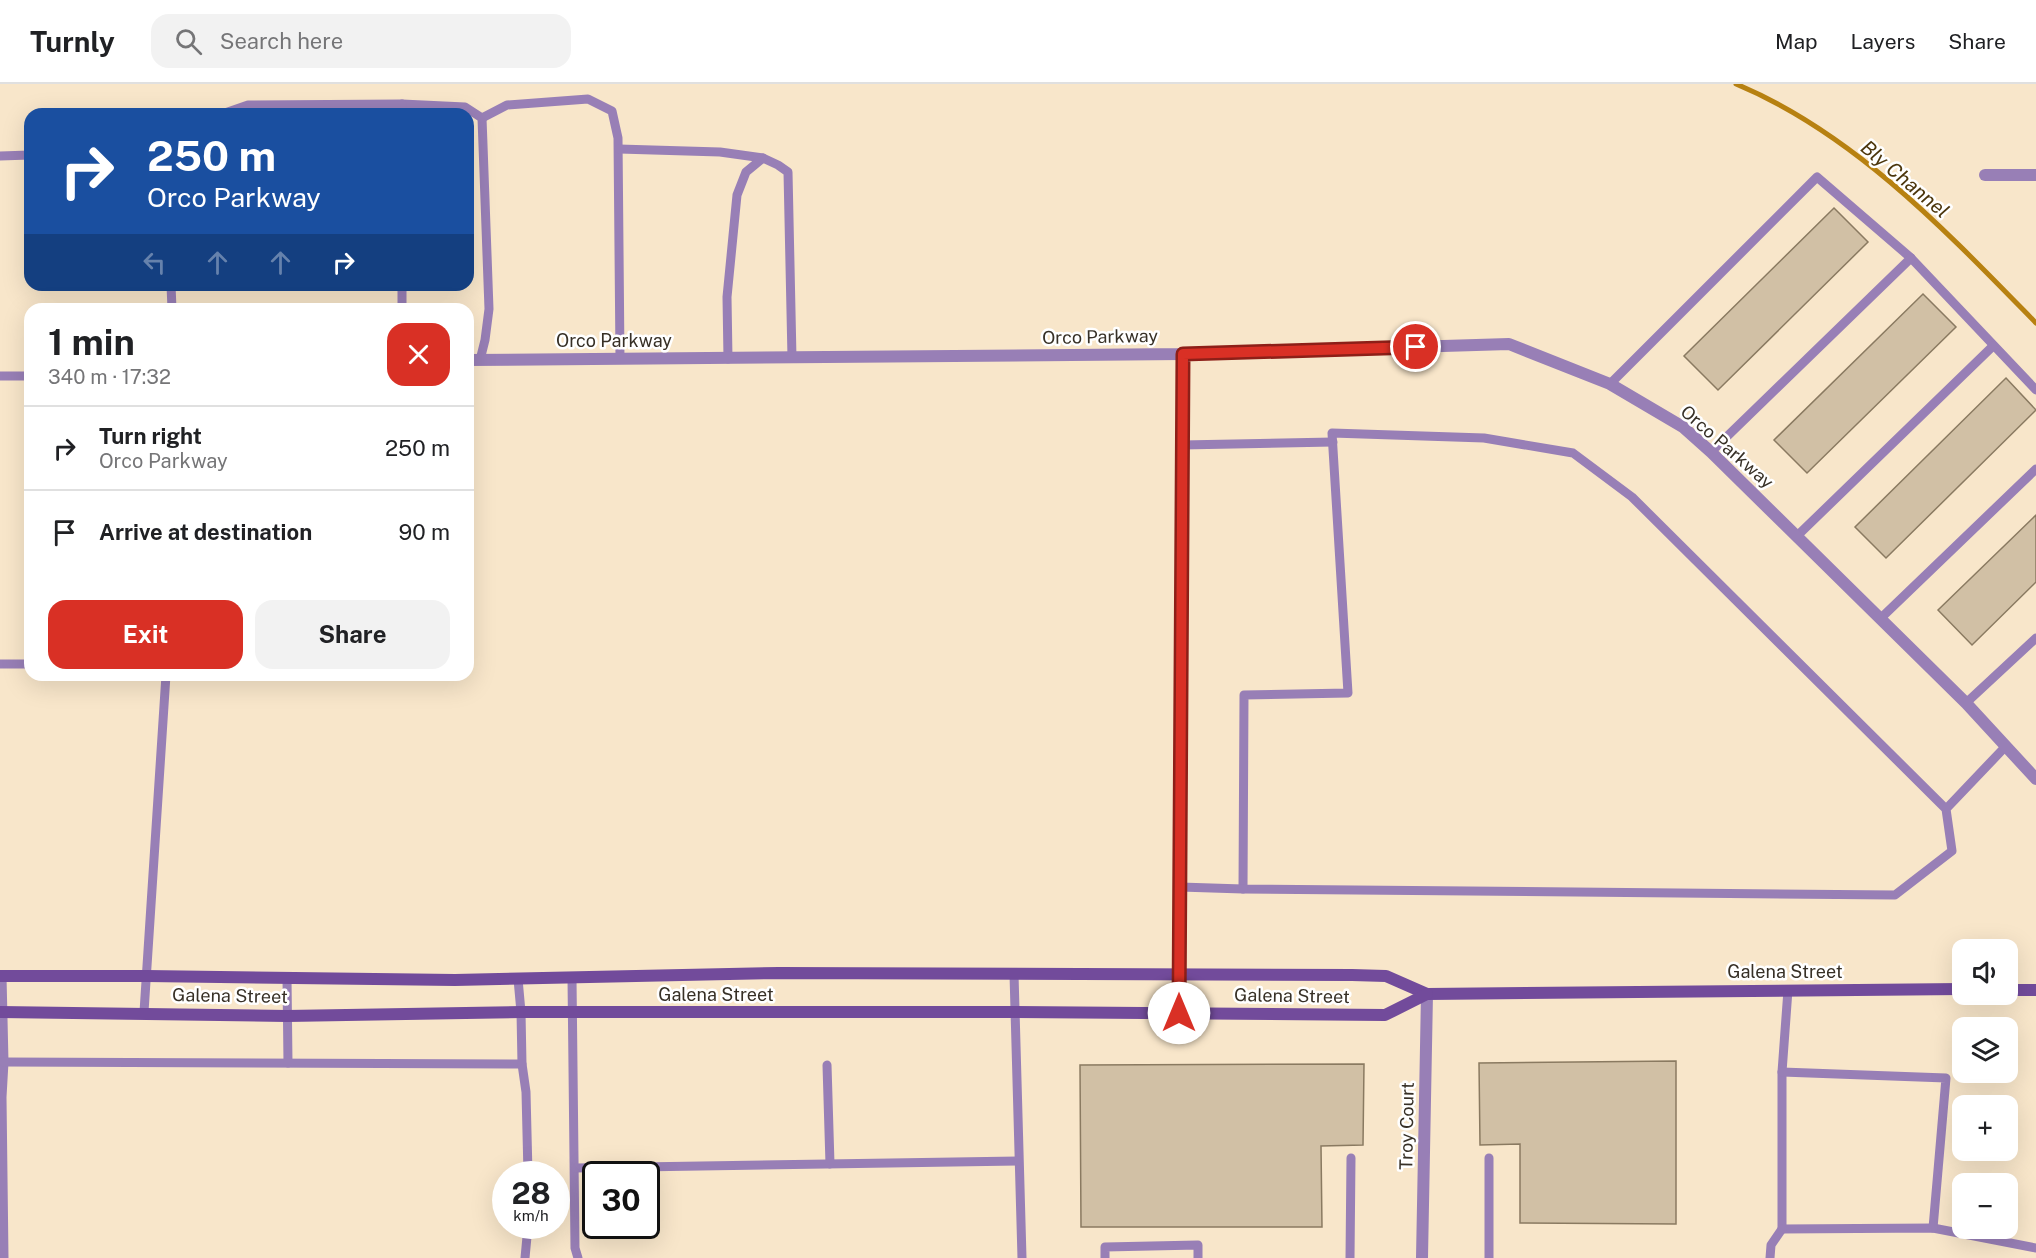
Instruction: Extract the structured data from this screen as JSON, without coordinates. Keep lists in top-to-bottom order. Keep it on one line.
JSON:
{"streets":{"street":["Orco Parkway","Galena Street","Troy Court"]},"crossings":[["Galena Street","Troy Court"]],"water":["Bly Channel"],"page":{"header":"Turnly","search":"Search here","nav":["Map","Layers","Share"],"turn":["250 m","Orco Parkway"],"heading":["1 min","340 m · 17:32"],"list":[{"name":"Turn right","note":"Orco Parkway","value":"250 m"},{"name":"Arrive at destination","value":"90 m"}],"buttons":["Exit","Share"],"map_buttons":["+","−"],"speed":"28 km/h","limit":"30"}}
